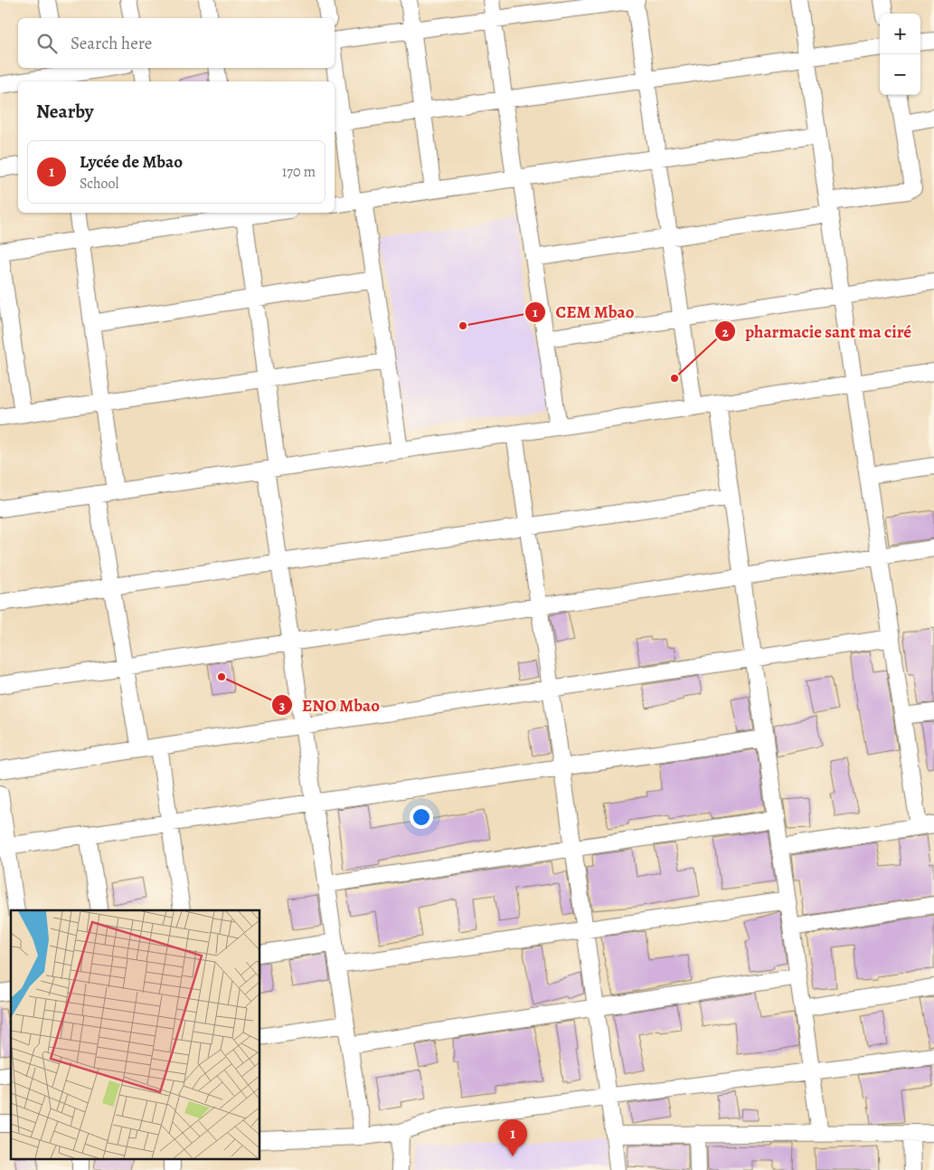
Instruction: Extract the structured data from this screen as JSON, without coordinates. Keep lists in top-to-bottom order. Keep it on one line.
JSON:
{"places":["CEM Mbao","pharmacie sant ma ciré","ENO Mbao"],"page":{"map_buttons":["+","−"],"search":"Search here","heading":"Nearby","list":[{"mark":"1","name":"Lycée de Mbao","note":"School","value":"170 m"}],"pins":"1"}}
